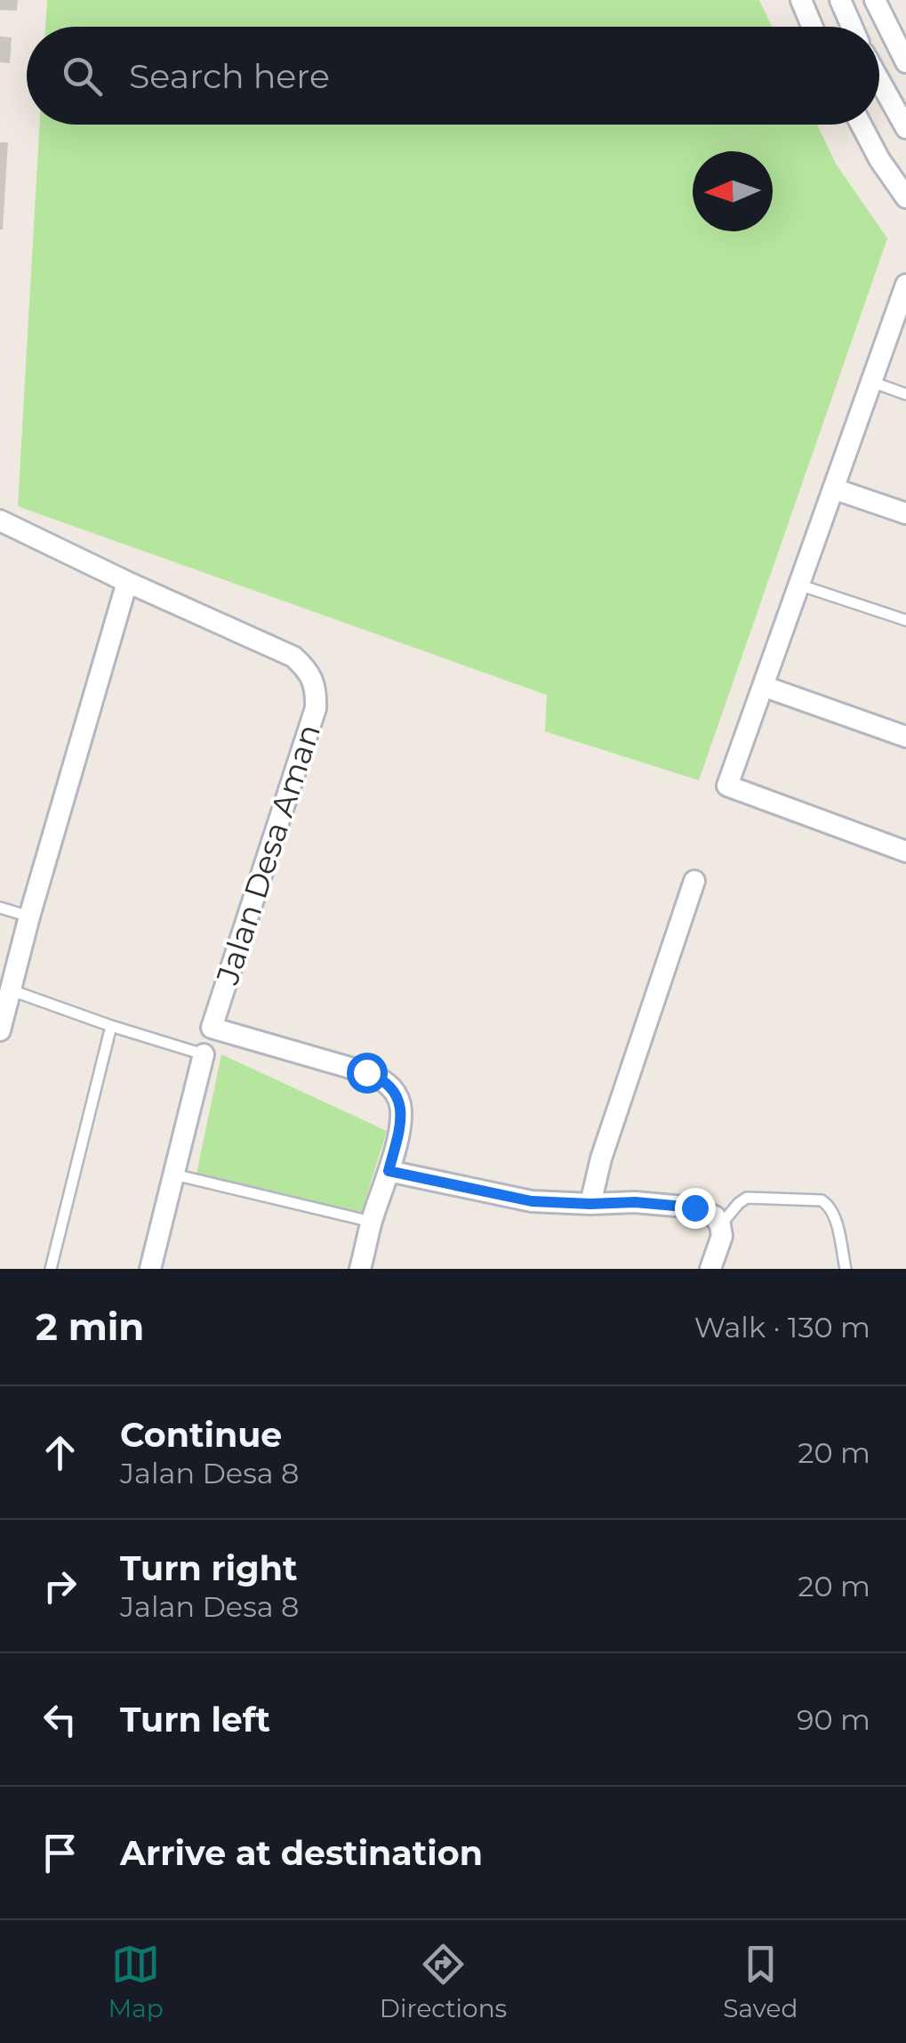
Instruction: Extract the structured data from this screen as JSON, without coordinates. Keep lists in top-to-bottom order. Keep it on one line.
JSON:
{"streets":{"street":["Jalan Desa Aman"]},"north":"left","page":{"search":"Search here","heading":["2 min","Walk · 130 m"],"list":[["Continue","Jalan Desa 8","20 m"],["Turn right","Jalan Desa 8","20 m"],["Turn left","90 m"],"Arrive at destination"],"nav":["Map","Directions","Saved"]}}
